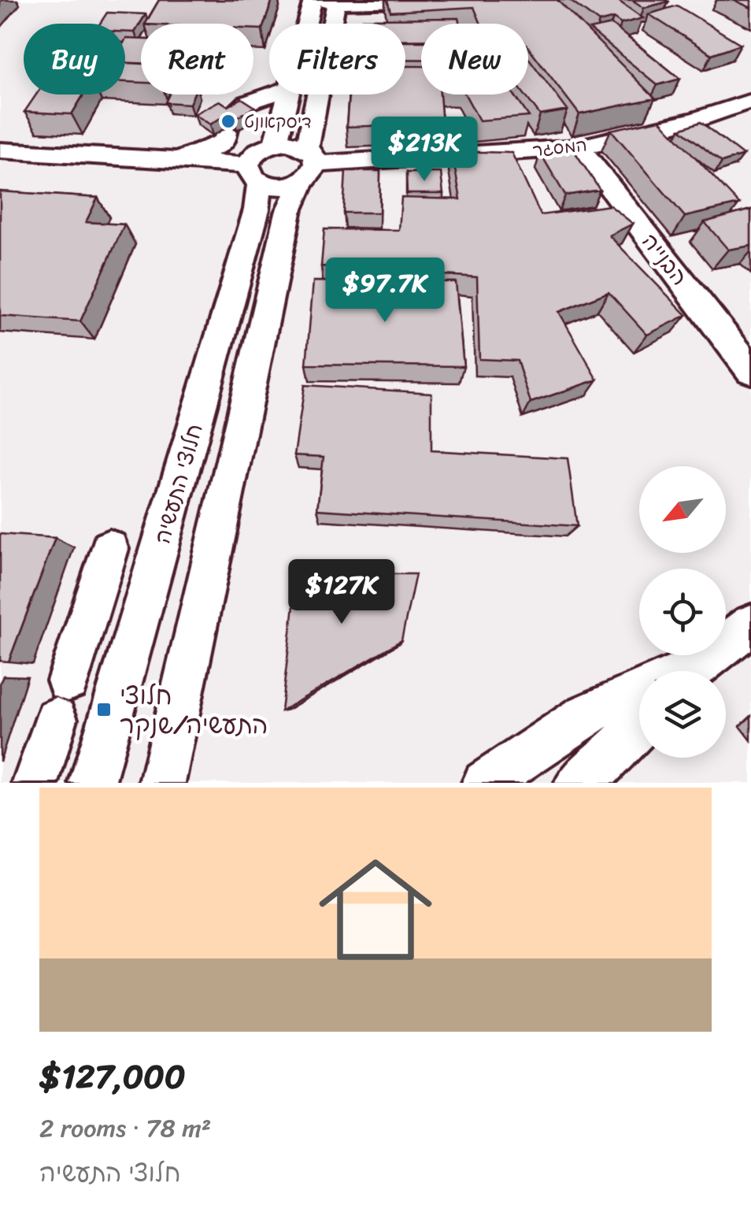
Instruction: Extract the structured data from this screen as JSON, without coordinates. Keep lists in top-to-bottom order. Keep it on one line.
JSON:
{"streets":{"street":["המסגר","הבנייה","חלוצי התעשיה"]},"crossings":[["המסגר","הבנייה"],["המסגר","חלוצי התעשיה"]],"places":{"other":["דיסקאונט"],"transit":["חלוצי התעשיה/שנקר"]},"north":"bottom left","page":{"chip":["Buy","Rent","Filters","New"],"price":["$213K","$97.7K","$127K"],"list":[{"name":"$127,000","note":"2 rooms · 78 m² · חלוצי התעשיה"}]}}
